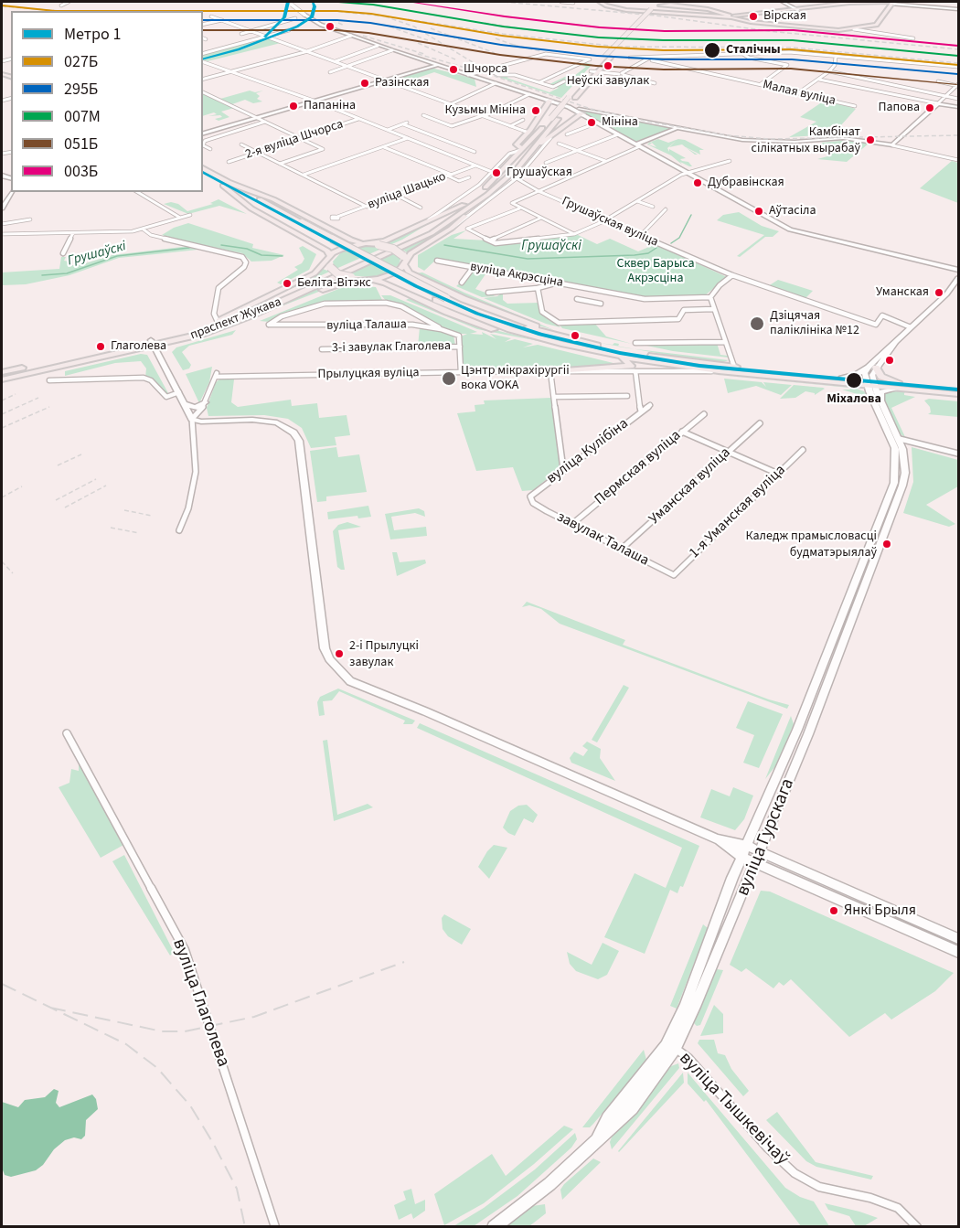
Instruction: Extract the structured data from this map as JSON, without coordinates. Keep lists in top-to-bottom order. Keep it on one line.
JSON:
{"streets":{"main road":["праспект Жукава","вуліца Гурскага"],"street":["Малая вуліца","2-я вуліца Шчорса","вуліца Шацько","Грушаўская вуліца","вуліца Акрэсціна","вуліца Талаша","3-і завулак Глаголева","Прылуцкая вуліца","вуліца Кулібіна","Пермская вуліца","Уманская вуліца","1-я Уманская вуліца","завулак Талаша","вуліца Глаголева","вуліца Тышкевічаў"]},"crossings":[["вуліца Талаша","3-і завулак Глаголева"],["вуліца Кулібіна","завулак Талаша"],["Пермская вуліца","завулак Талаша"],["Уманская вуліца","завулак Талаша"],["1-я Уманская вуліца","завулак Талаша"],["вуліца Гурскага","вуліца Тышкевічаў"]],"water":["Грушаўскі"],"parks":["Сквер Барыса Акрэсціна"],"places":["Вірская","Сталічны","Неўскі завулак","Шчорса","Разінская","Папаніна","Папова","Кузьмы Мініна","Мініна","Камбінат сілікатных вырабаў","Грушаўская","Дубравінская","Аўтасіла","Беліта-Вітэкс","Уманская","Дзіцячая паліклініка №12","Глаголева","Цэнтр мікрахірургіі вока VOKA","Міхалова","Каледж прамысловасці будматэрыялаў","2-і Прылуцкі завулак","Янкі Брыля"],"lines":["metro line 1","transit line 007М","transit line 003Б","transit line 027Б","transit line 295Б","transit line 051Б"],"legend":["Метро 1","027Б","295Б","007М","051Б","003Б"]}
